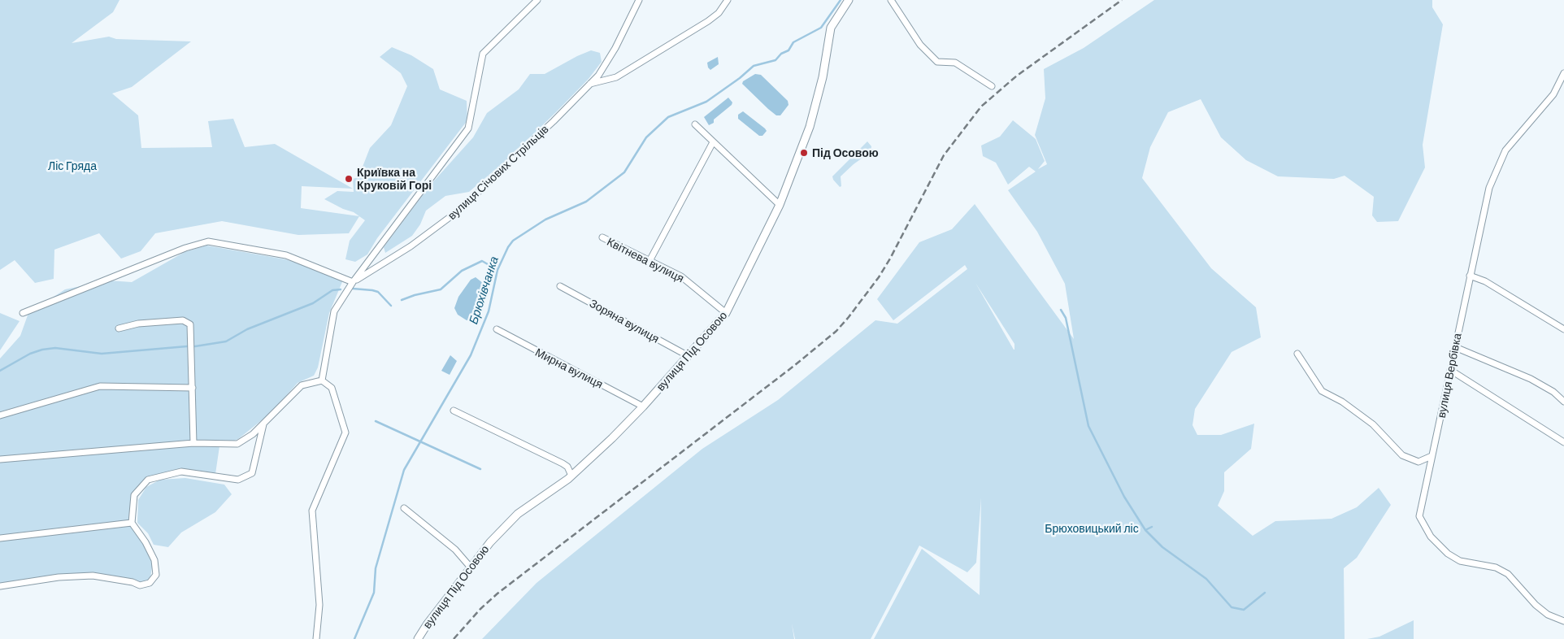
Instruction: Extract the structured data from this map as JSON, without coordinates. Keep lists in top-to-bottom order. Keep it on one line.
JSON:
{"streets":{"street":["вулиця Січових Стрільців","Квітнева вулиця","Зоряна вулиця","вулиця Під Осовою","Мирна вулиця","вулиця Вербівка"]},"crossings":[["Квітнева вулиця","вулиця Під Осовою"],["Зоряна вулиця","вулиця Під Осовою"],["вулиця Під Осовою","Мирна вулиця"]],"water":["Брюхівчанка"],"parks":["Ліс Гряда","Брюховицький ліс"],"places":["Під Осовою","Криївка на Круковій Горі"]}
